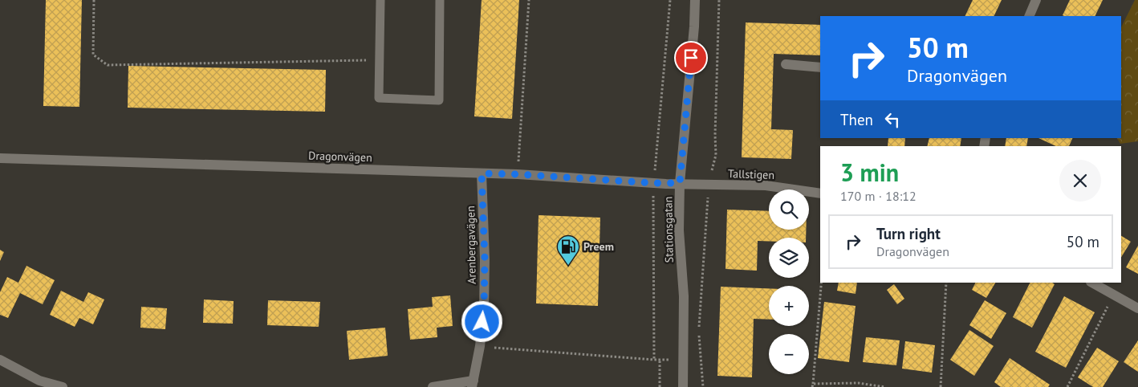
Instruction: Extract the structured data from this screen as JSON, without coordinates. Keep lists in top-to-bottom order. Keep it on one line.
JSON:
{"streets":{"street":["Dragonvägen","Tallstigen","Stationsgatan","Arenbergavägen"]},"crossings":[["Dragonvägen","Tallstigen"],["Dragonvägen","Stationsgatan"],["Dragonvägen","Arenbergavägen"],["Tallstigen","Stationsgatan"]],"places":{"fuel station":["Preem"]},"page":{"turn":["50 m","Dragonvägen"],"then":"Then","heading":["3 min","170 m · 18:12"],"map_buttons":["+","−"],"list":[{"name":"Turn right","note":"Dragonvägen","value":"50 m"}]}}
